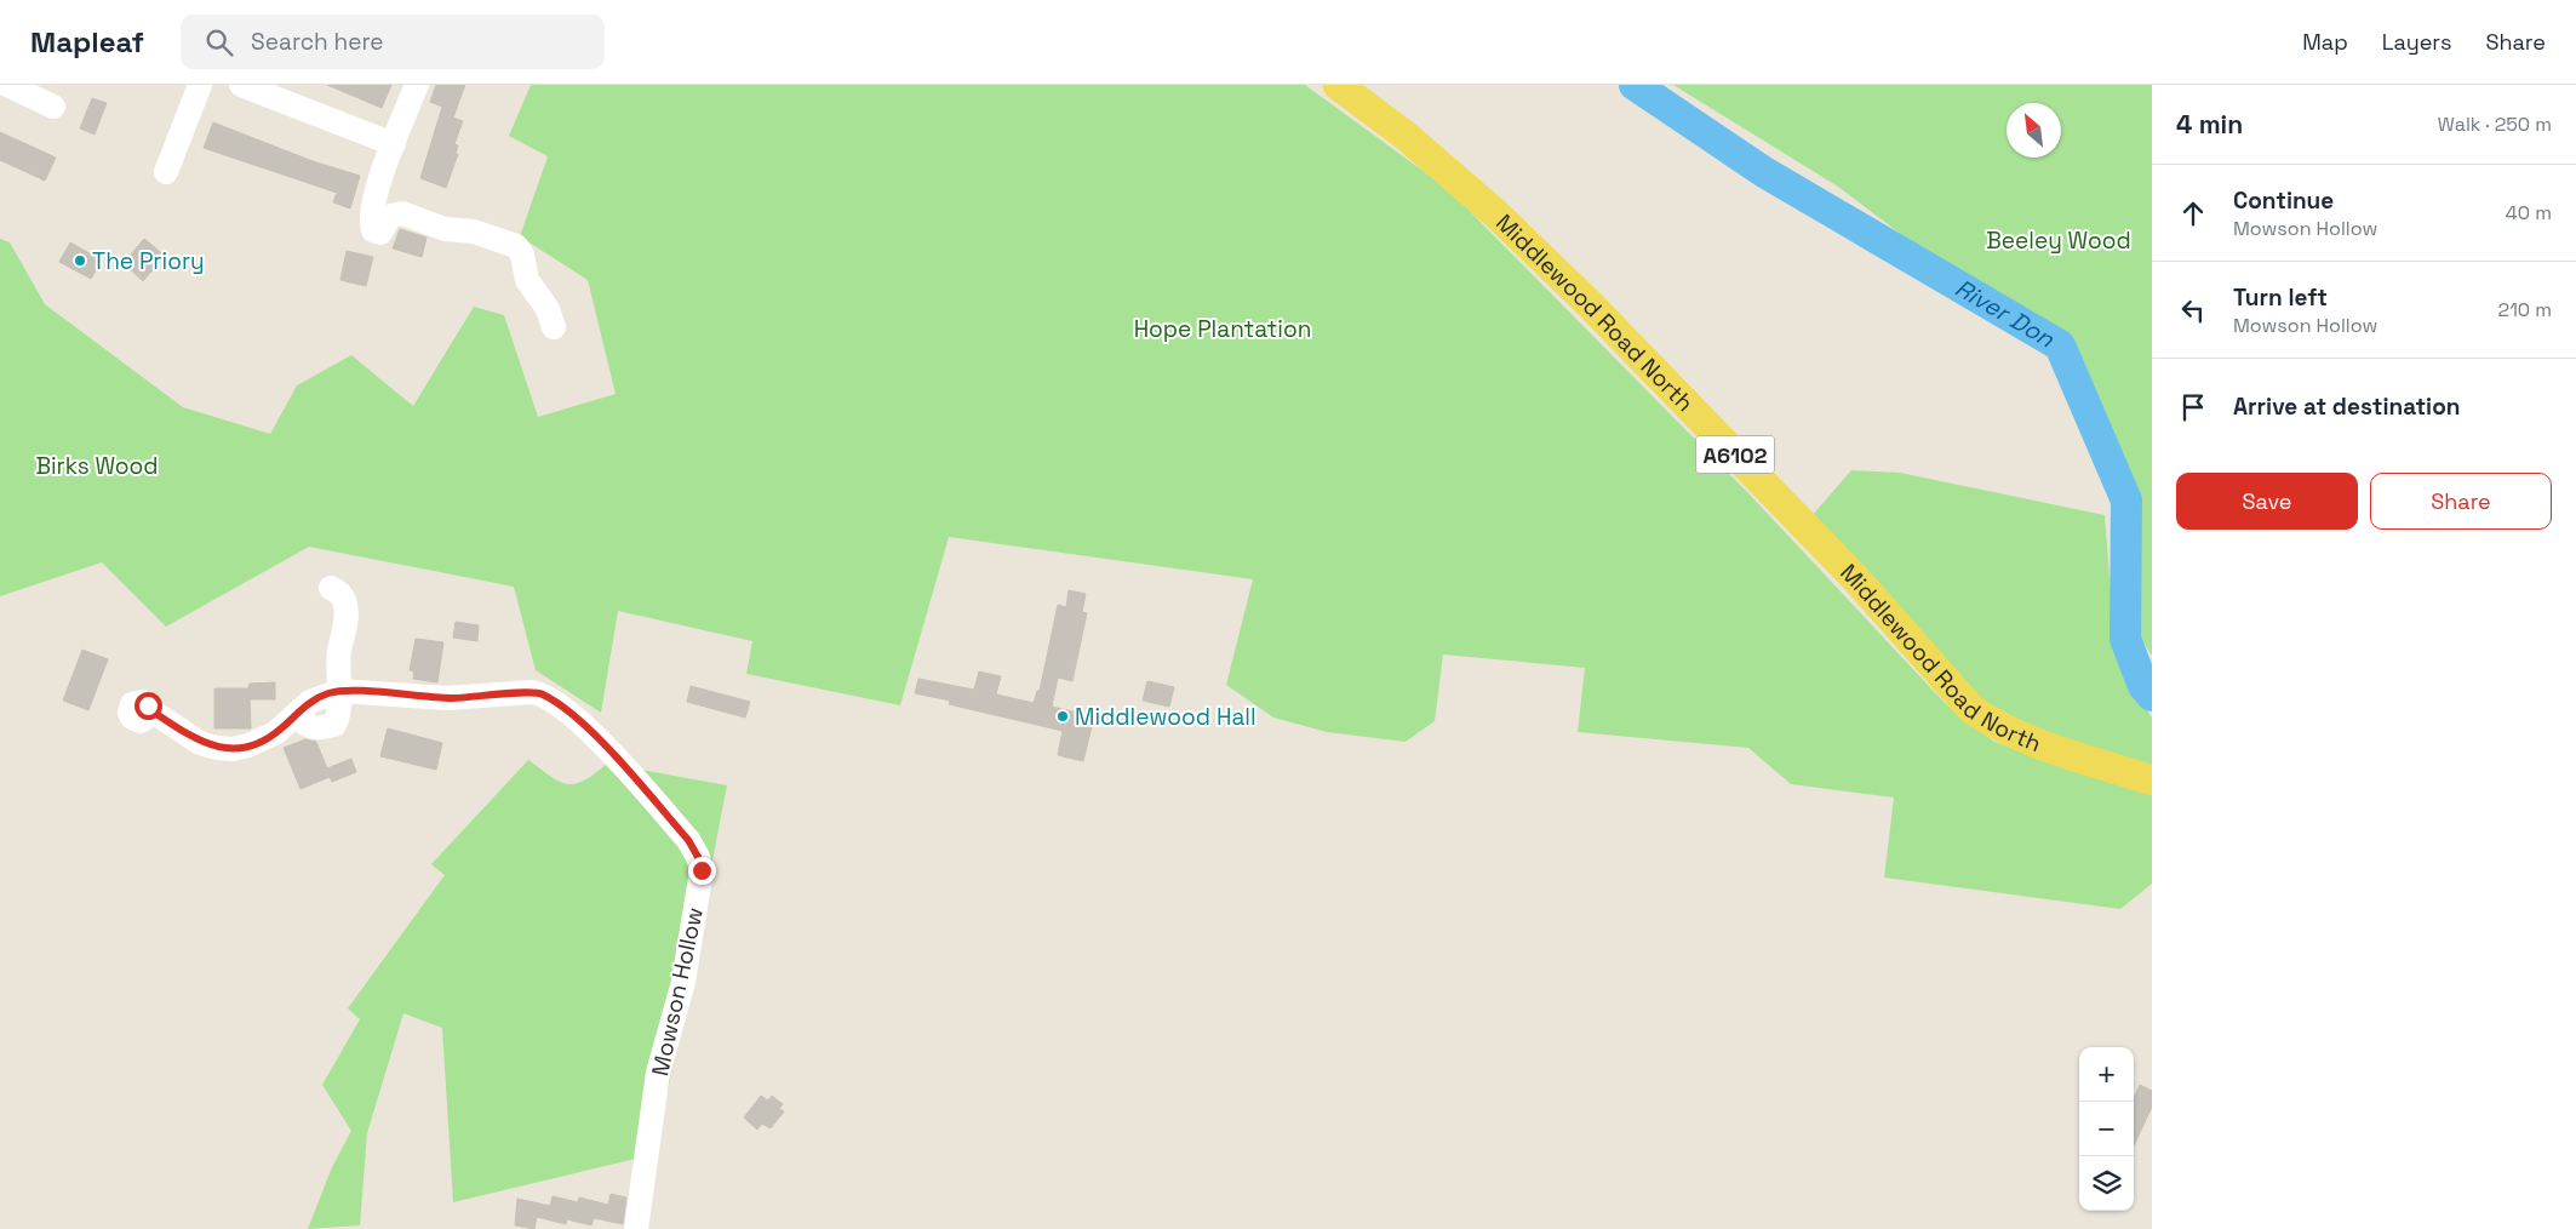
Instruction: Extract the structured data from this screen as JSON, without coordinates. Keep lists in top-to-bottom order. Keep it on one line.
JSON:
{"streets":{"main road":["Middlewood Road North","A6102"],"street":["Mowson Hollow"]},"water":["River Don"],"parks":["Beeley Wood","Hope Plantation","Birks Wood"],"places":["The Priory","Middlewood Hall"],"north":"top left","page":{"header":"Mapleaf","search":"Search here","nav":["Map","Layers","Share"],"heading":["4 min","Walk · 250 m"],"list":[["Continue","Mowson Hollow","40 m"],["Turn left","Mowson Hollow","210 m"],"Arrive at destination"],"buttons":["Save","Share"],"map_buttons":["+","−"]}}
